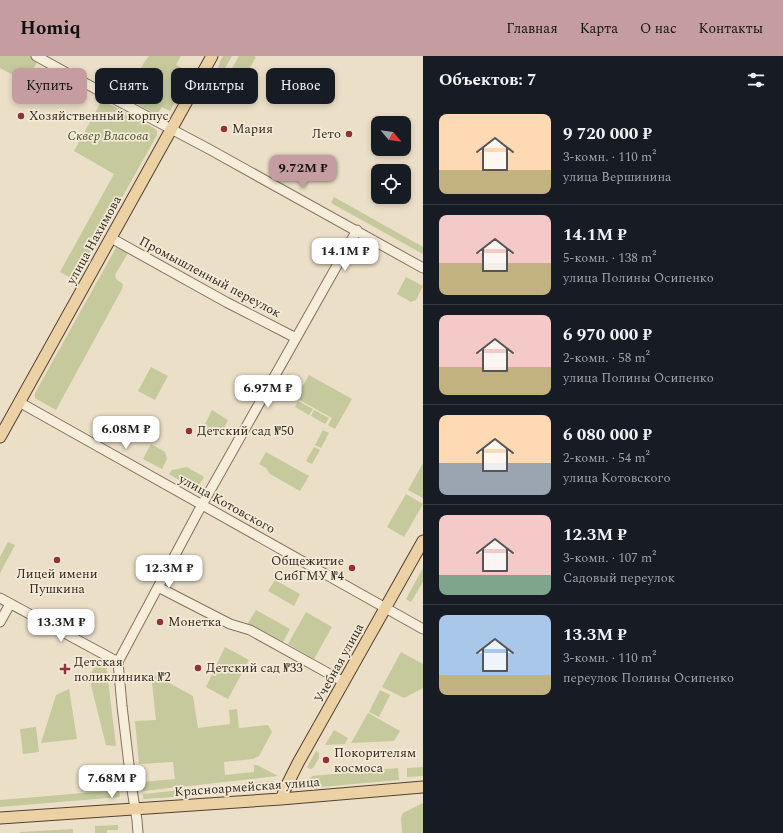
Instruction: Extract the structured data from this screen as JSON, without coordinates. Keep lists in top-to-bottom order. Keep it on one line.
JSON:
{"streets":{"main road":["улица Нахимова","Учебная улица","Красноармейская улица"],"street":["Промышленный переулок","улица Котовского"]},"crossings":[["улица Нахимова","Промышленный переулок"],["улица Нахимова","улица Котовского"],["улица Котовского","Учебная улица"],["Учебная улица","Красноармейская улица"]],"parks":["Сквер Власова"],"places":{"other":["Хозяйственный корпус","Мария","Лето","Детский сад №50","Лицей имени Пушкина","Общежитие СибГМУ №4","Монетка","Детский сад №33","Покорителям космоса"],"health":["Детская поликлиника №2"]},"north":"bottom right","page":{"header":"Homiq","nav":["Главная","Карта","О нас","Контакты"],"heading":"Объектов: 7","chip":["Купить","Снять","Фильтры","Новое"],"list":[{"name":"9 720 000 ₽","note":"3-комн. · 110 m² · улица Вершинина"},{"name":"14.1M ₽","note":"5-комн. · 138 m² · улица Полины Осипенко"},{"name":"6 970 000 ₽","note":"2-комн. · 58 m² · улица Полины Осипенко"},{"name":"6 080 000 ₽","note":"2-комн. · 54 m² · улица Котовского"},{"name":"12.3M ₽","note":"3-комн. · 107 m² · Садовый переулок"},{"name":"13.3M ₽","note":"3-комн. · 110 m² · переулок Полины Осипенко"}],"price":["9.72M ₽","14.1M ₽","6.97M ₽","6.08M ₽","12.3M ₽","13.3M ₽","7.68M ₽"]}}
